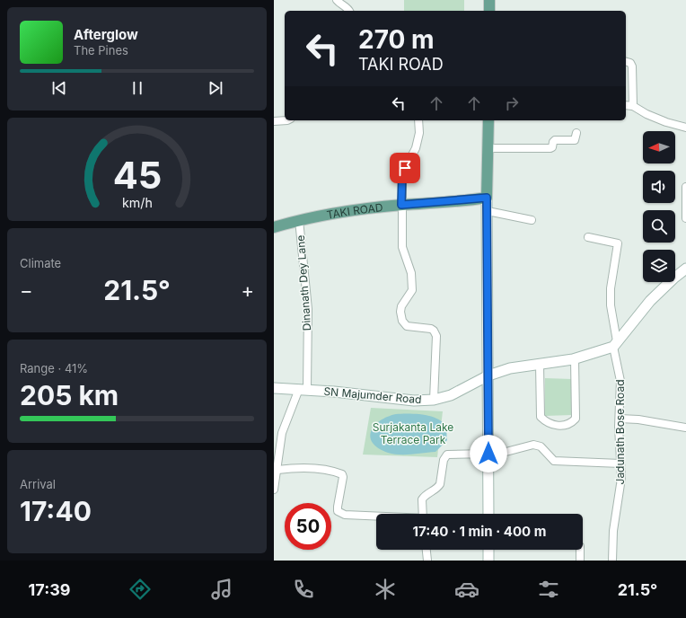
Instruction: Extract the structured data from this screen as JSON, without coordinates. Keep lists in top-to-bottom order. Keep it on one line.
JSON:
{"streets":{"main road":["TAKI ROAD","SN Majumder Road"],"street":["Dinanath Dey Lane","Jadunath Bose Road"]},"crossings":[["TAKI ROAD","Dinanath Dey Lane"],["Dinanath Dey Lane","SN Majumder Road"],["SN Majumder Road","Jadunath Bose Road"]],"parks":["Surjakanta Lake Terrace Park"],"north":"left","page":{"turn":["270 m","TAKI ROAD"],"song":["Afterglow","The Pines"],"tile":["Climate",["Range · 41%","205 km"],["Arrival","17:40"]],"heat":["−","21.5°","+"],"limit":"50","trip":"17:40 · 1 min · 400 m","tabs":["17:39","21.5°"],"gauge":["45","km/h"]}}
